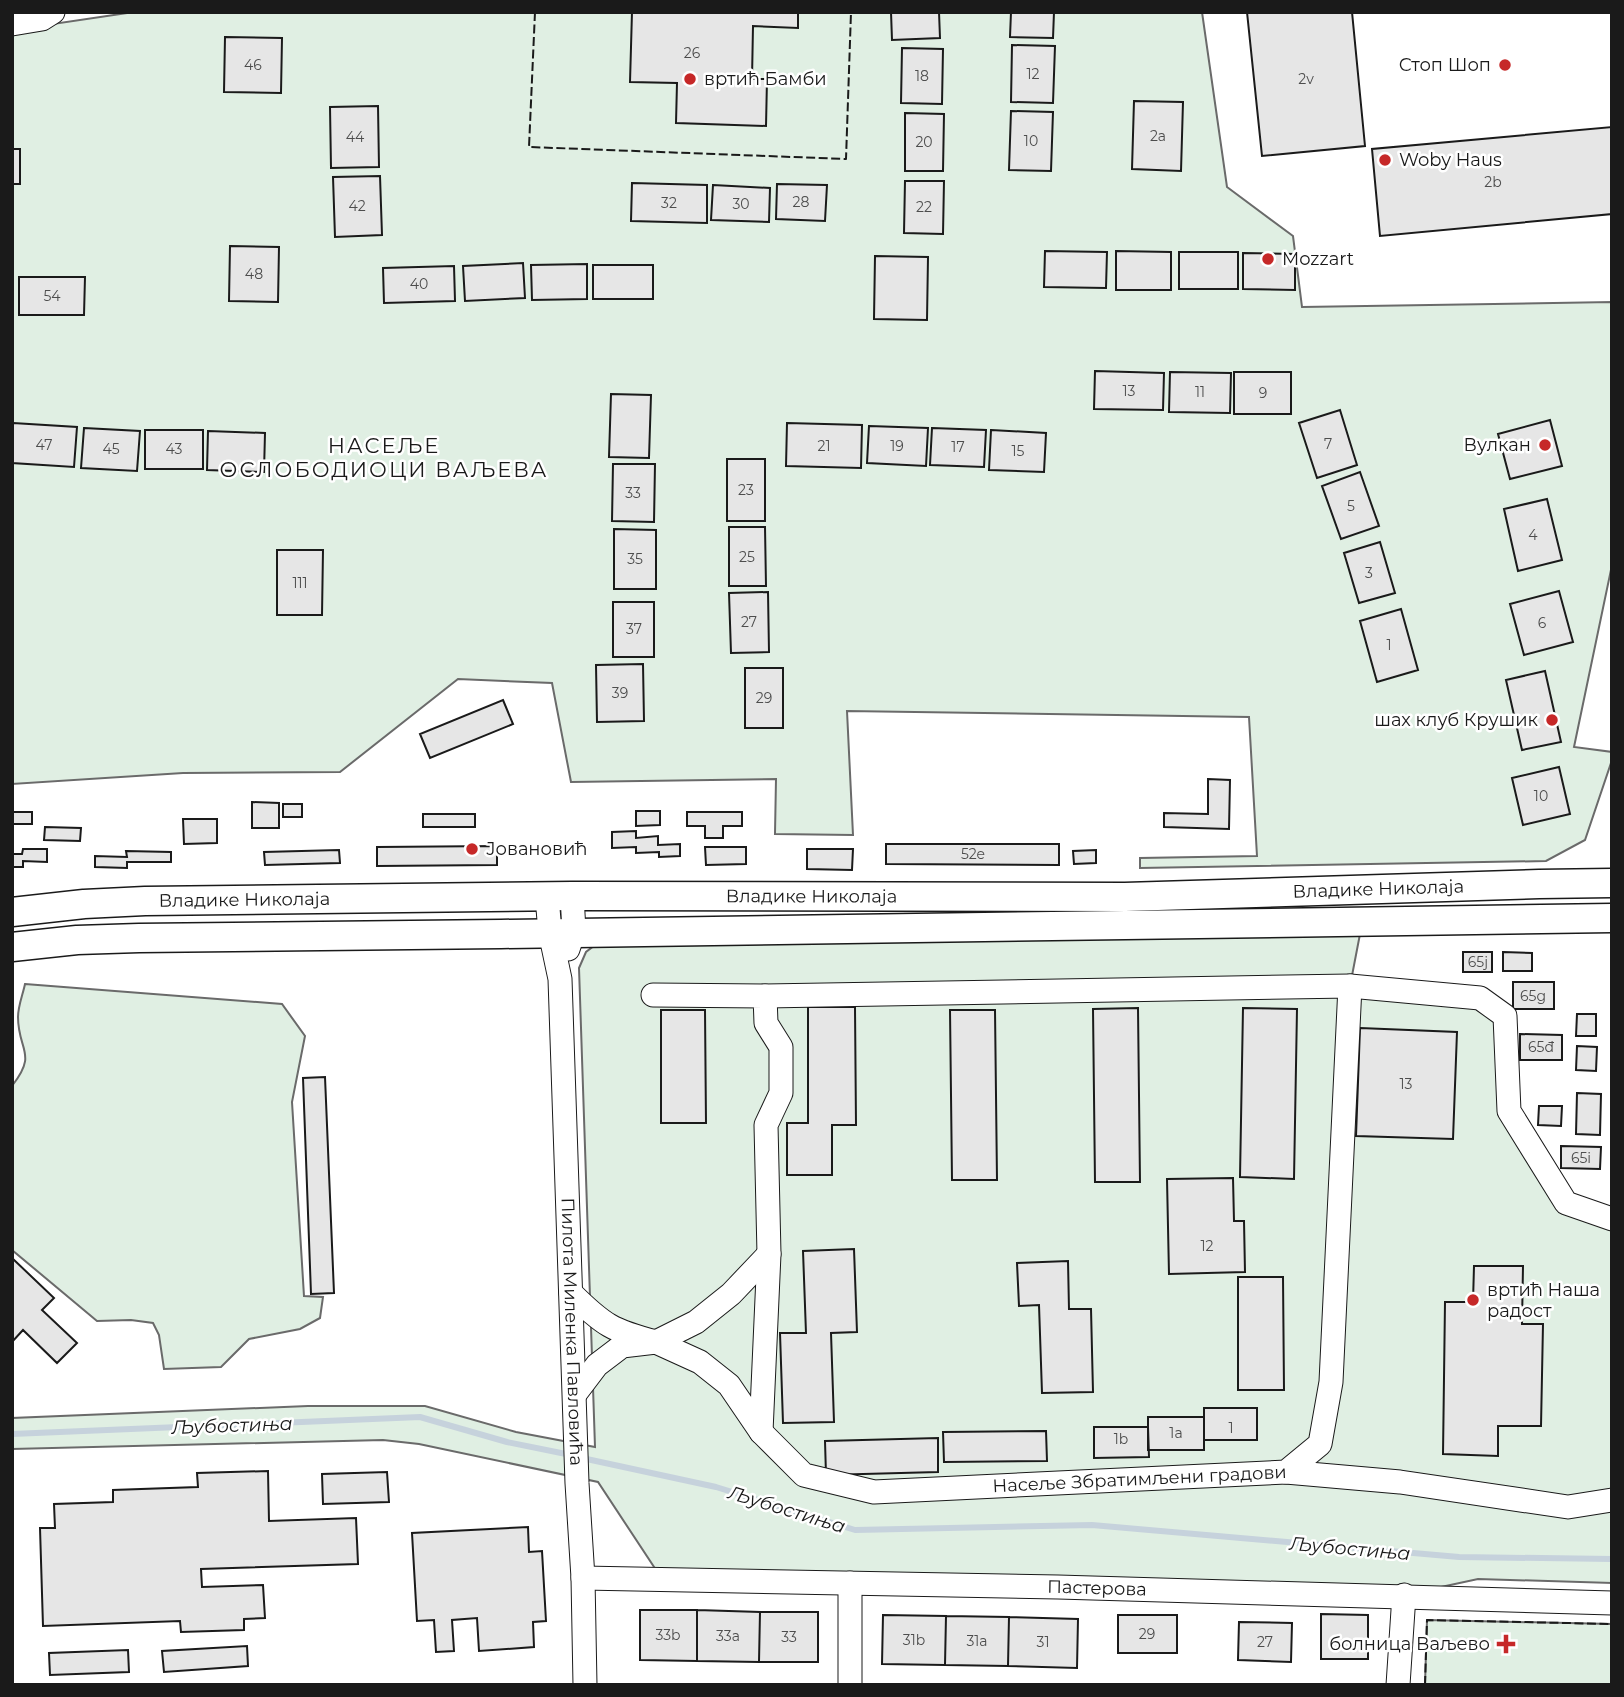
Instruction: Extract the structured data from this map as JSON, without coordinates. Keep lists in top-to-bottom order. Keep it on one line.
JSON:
{"streets":{"main road":["Владике Николаја"],"street":["Пилота Миленка Павловића","Насеље Збратимљени градови","Пастерова"]},"crossings":[["Владике Николаја","Пилота Миленка Павловића"],["Пилота Миленка Павловића","Насеље Збратимљени градови"],["Пилота Миленка Павловића","Пастерова"]],"districts":["НАСЕЉЕ ОСЛОБОДИОЦИ ВАЉЕВА"],"water":["Љубостиња"],"places":{"other":["Стоп Шоп","вртић Бамби","Woby Haus","Mozzart","Вулкан","шах клуб Крушик","Јовановић","вртић Наша радост"],"health":["болница Ваљево"]},"house_numbers":["26","46","12","18","2v","2a","44","10","20","2b","28","32","30","42","22","48","40","54","13","11","9","7","47","21","19","17","45","43","15","23","33","5","4","25","35","3","111","27","6","37","1","39","29","10","52e","65j","65g","65đ","13","65i","12","1","1a","1b","29","33b","33a","33","31b","31a","31","27"]}
